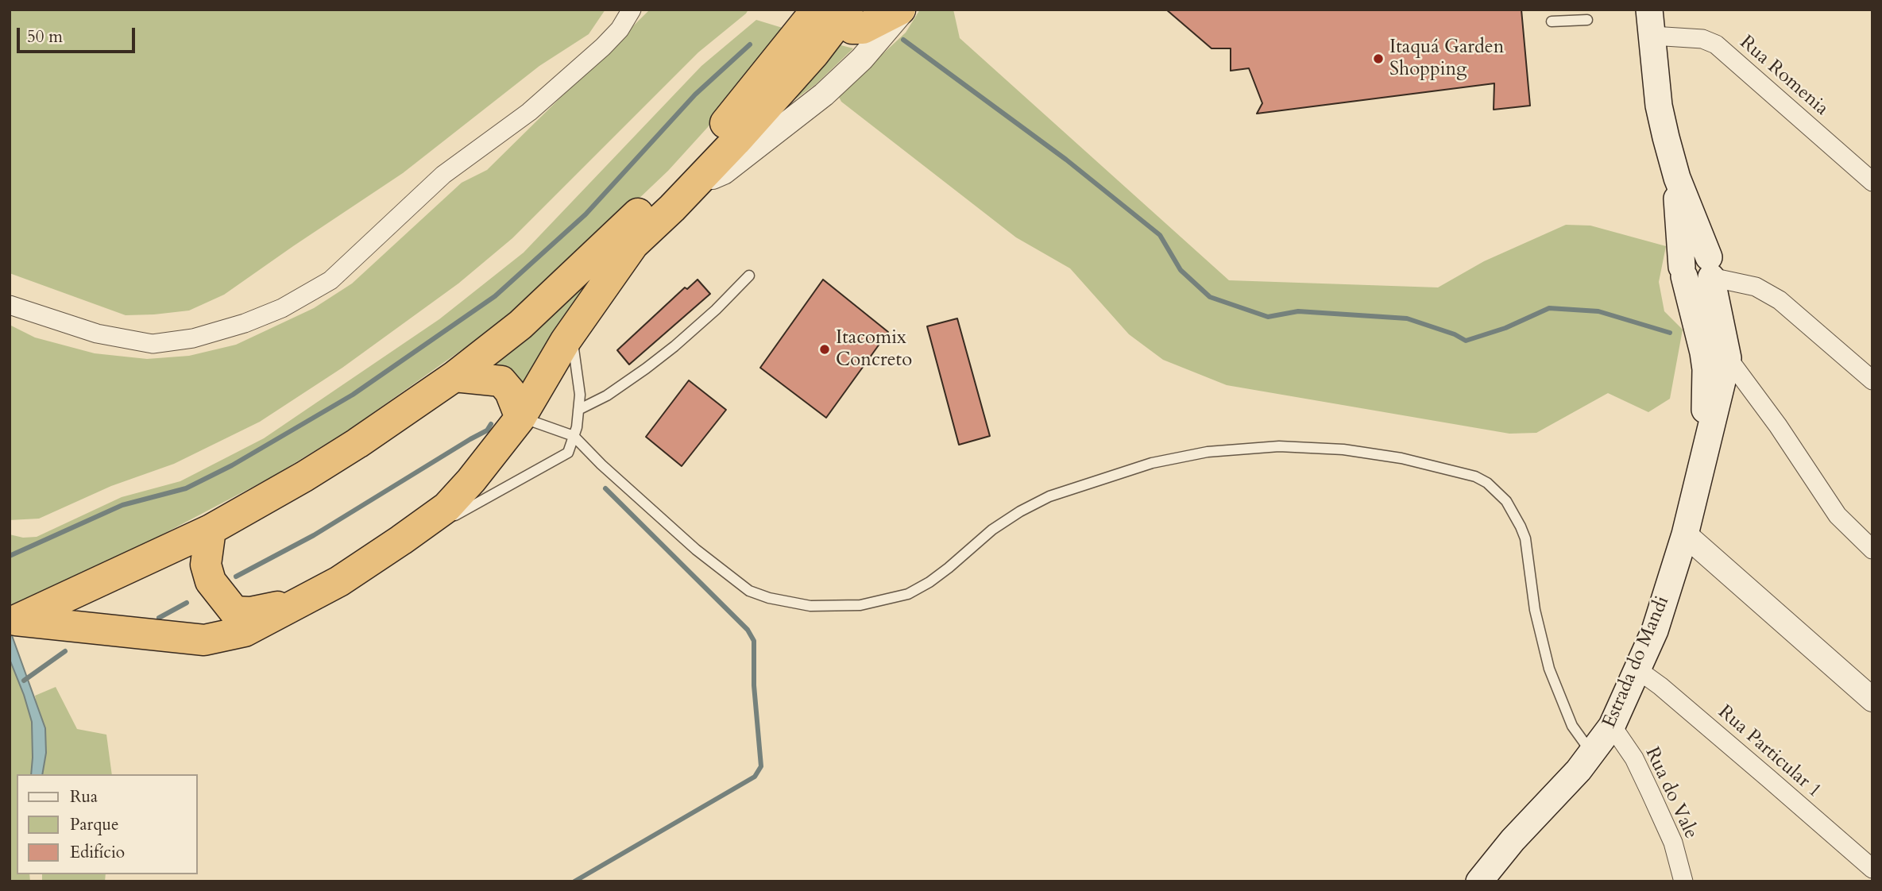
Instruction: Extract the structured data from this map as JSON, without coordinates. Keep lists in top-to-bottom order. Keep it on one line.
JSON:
{"streets":{"main road":["Estrada do Mandi"],"street":["Rua Romenia","Rua Particular 1","Rua do Vale"]},"crossings":[["Rua Romenia","Estrada do Mandi"],["Estrada do Mandi","Rua Particular 1"],["Estrada do Mandi","Rua do Vale"]],"places":["Itaquá Garden Shopping","Itacomix Concreto"],"legend":["Rua","Parque","Edifício"],"scale_bar":"50 m"}
